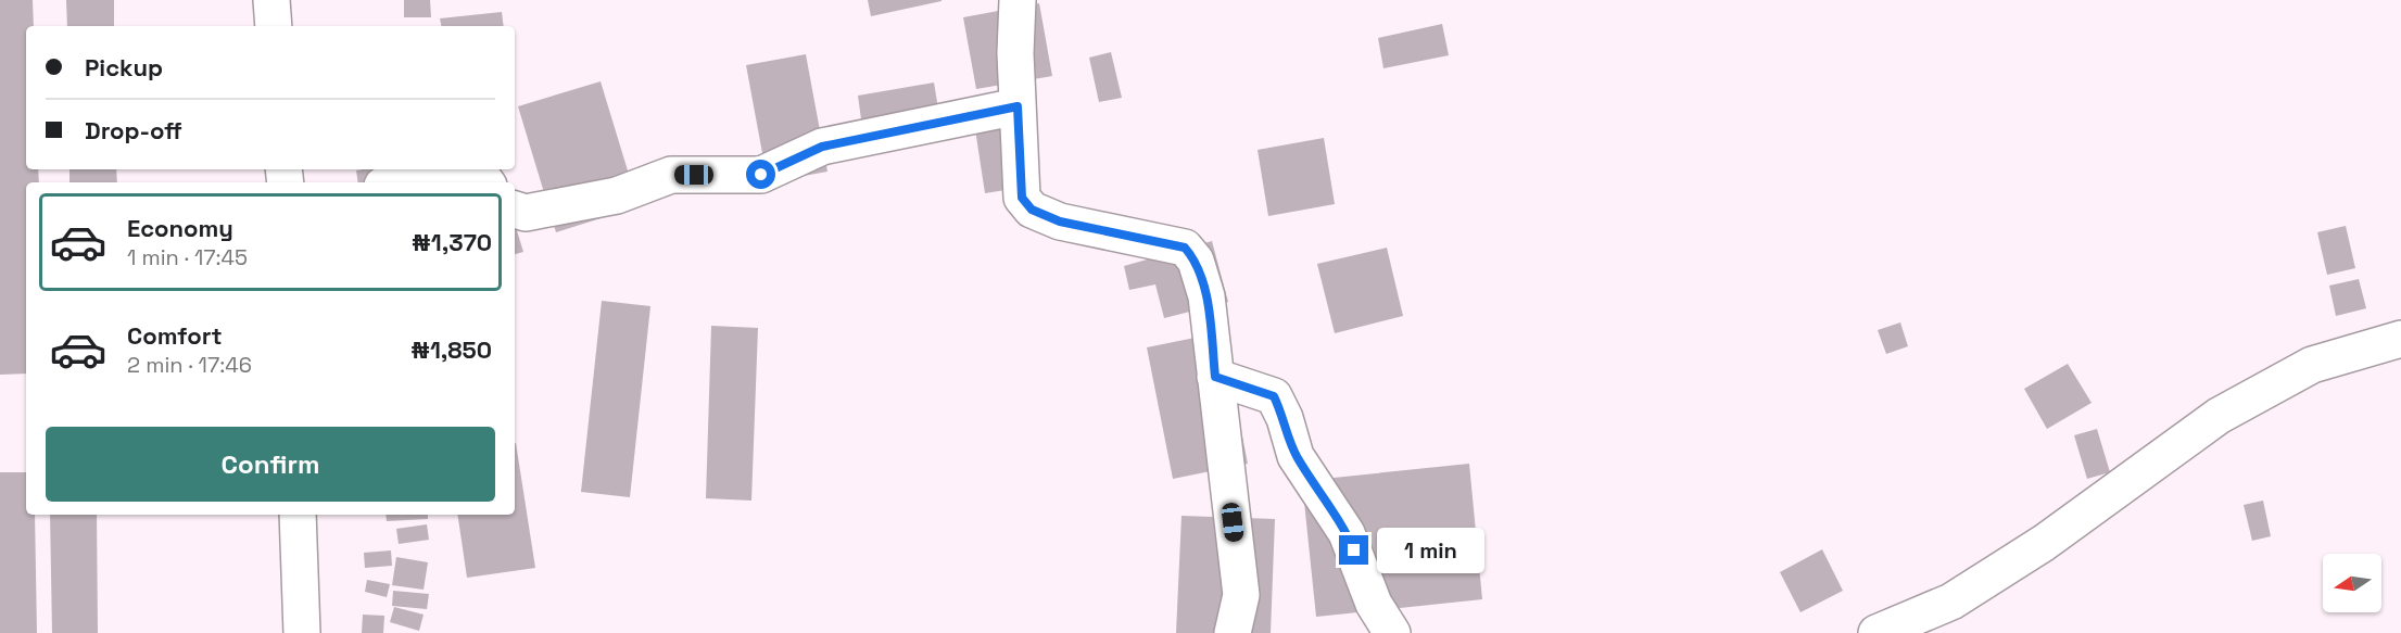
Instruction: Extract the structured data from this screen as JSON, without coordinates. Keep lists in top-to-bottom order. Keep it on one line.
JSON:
{"north":"left","page":{"banner":["Pickup","Drop-off"],"list":[{"name":"Economy","note":"1 min · 17:45","value":"₦1,370"},{"name":"Comfort","note":"2 min · 17:46","value":"₦1,850"}],"buttons":"Confirm","bubble":"1 min"}}
